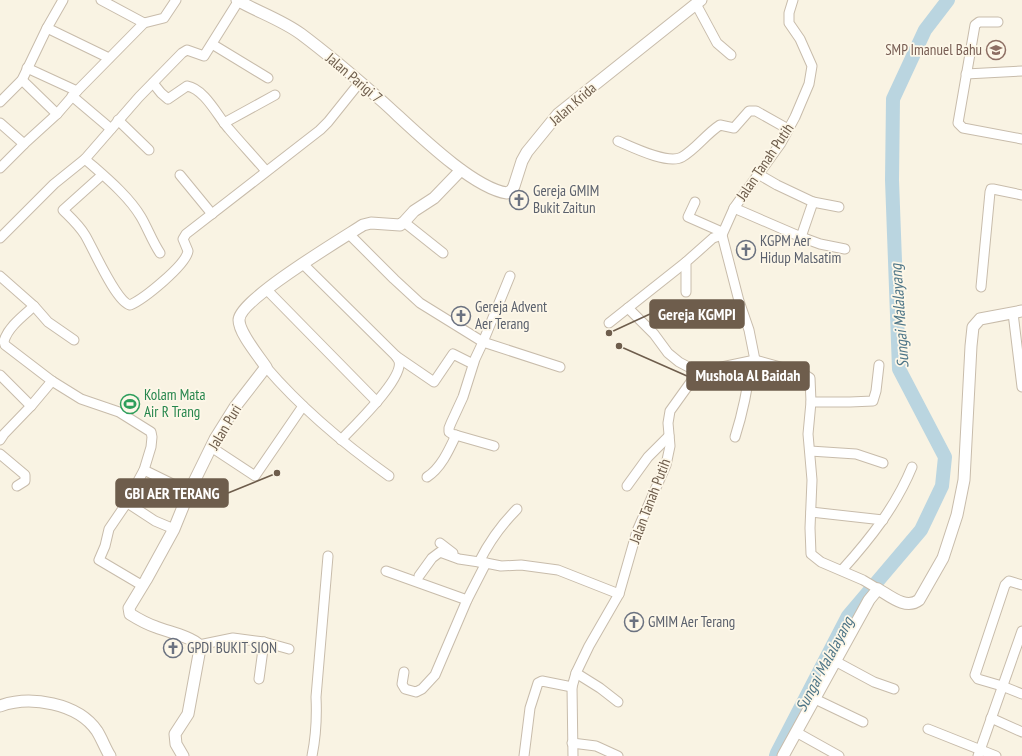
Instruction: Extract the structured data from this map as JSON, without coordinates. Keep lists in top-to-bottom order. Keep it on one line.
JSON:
{"streets":{"street":["Jalan Parigi 7","Jalan Krida","Jalan Tanah Putih","Jalan Puri"]},"crossings":[["Jalan Parigi 7","Jalan Krida"]],"water":["Sungai Malalayang"],"places":{"school or university":["SMP Imanuel Bahu"],"church":["Gereja GMIM Bukit Zaitun","KGPM Aer Hidup Malsatim","Gereja Advent Aer Terang","GMIM Aer Terang","GPDI BUKIT SION"],"other":["Gereja KGMPI","Mushola Al Baidah","GBI AER TERANG"],"sports":["Kolam Mata Air R Trang"]}}
